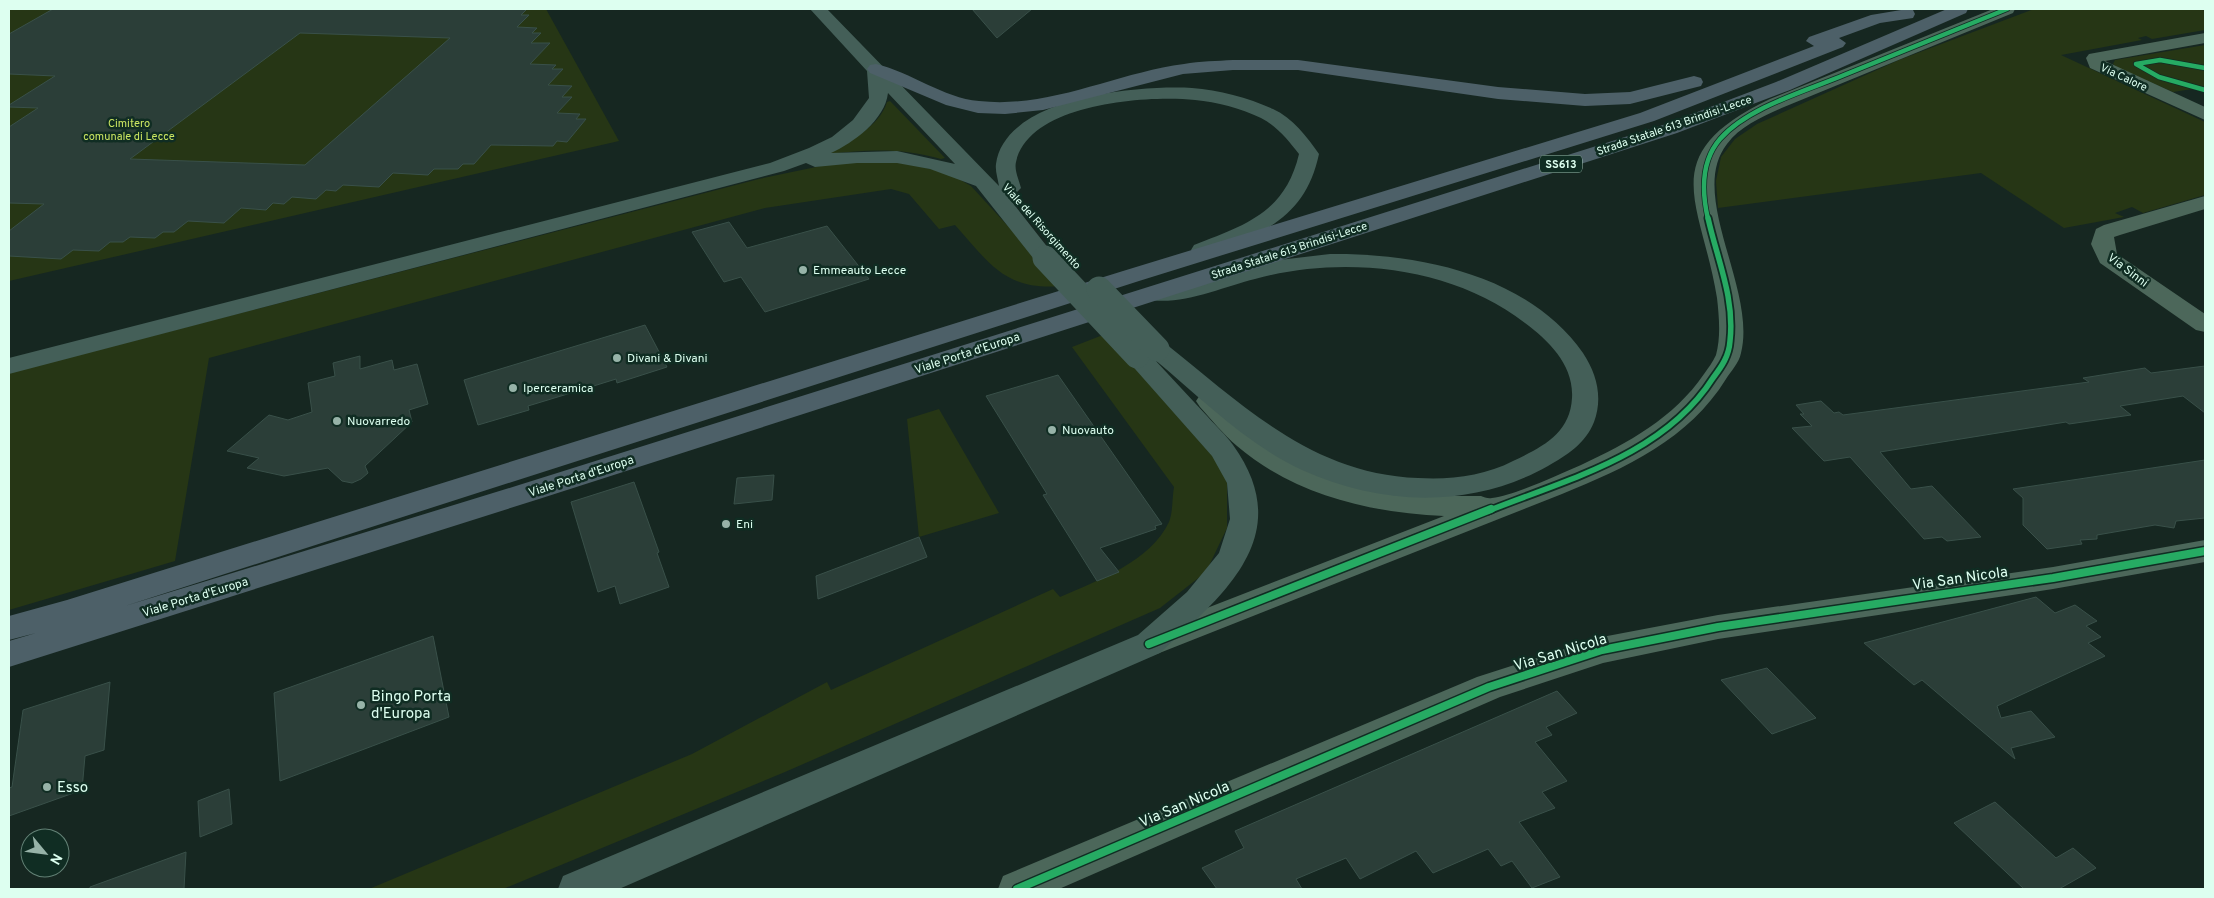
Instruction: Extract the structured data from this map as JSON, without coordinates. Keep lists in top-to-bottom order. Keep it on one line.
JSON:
{"streets":{"highway":["Strada Statale 613 Brindisi-Lecce","SS613","Viale Porta d'Europa"],"main road":["Viale del Risorgimento"],"street":["Via Calore","Via Sinni","Via San Nicola"]},"crossings":[["Strada Statale 613 Brindisi-Lecce","Viale Porta d'Europa"]],"parks":["Cimitero comunale di Lecce"],"places":["Emmeauto Lecce","Divani & Divani","Iperceramica","Nuovarredo","Nuovauto","Eni","Bingo Porta d'Europa","Esso"],"north":"bottom right"}
